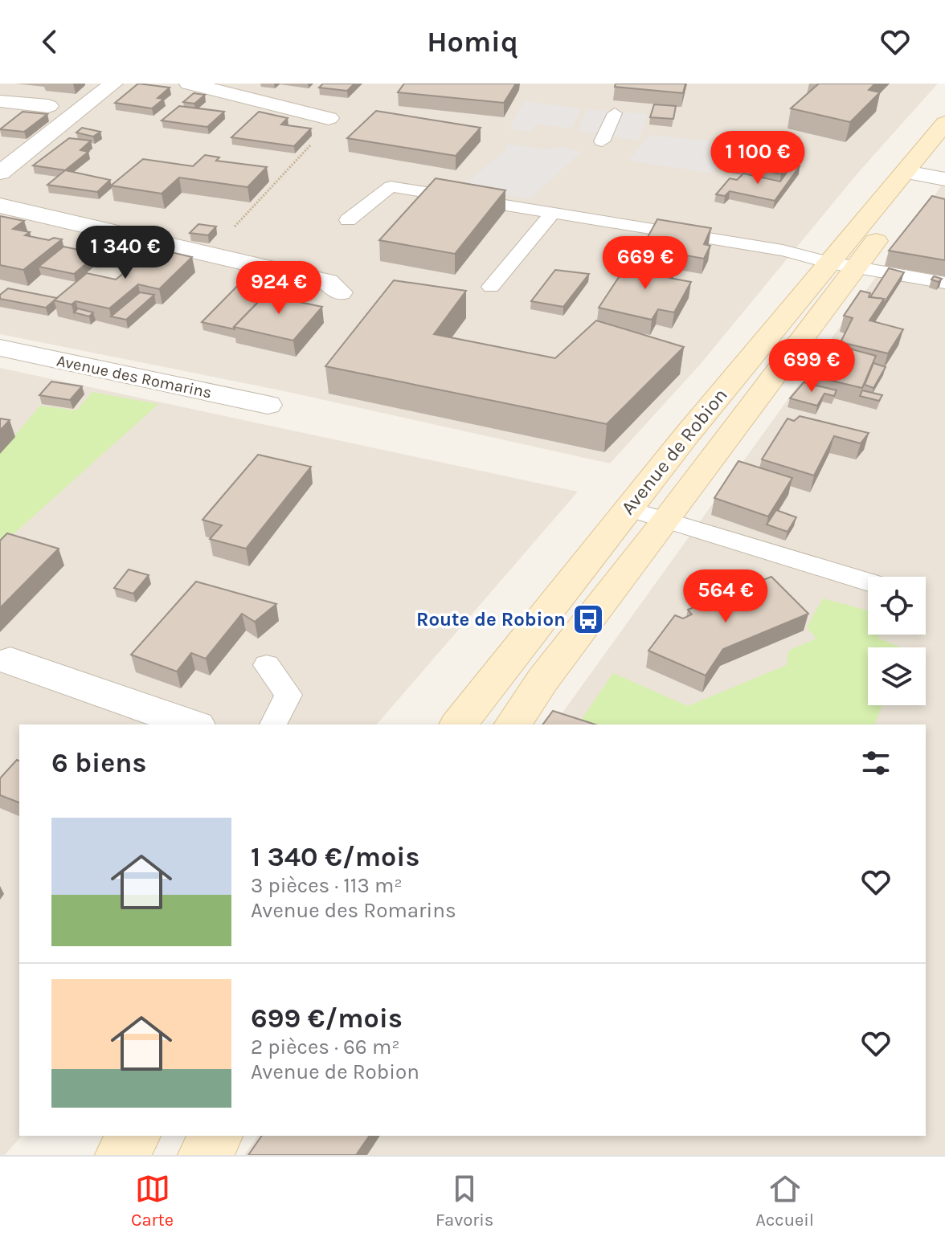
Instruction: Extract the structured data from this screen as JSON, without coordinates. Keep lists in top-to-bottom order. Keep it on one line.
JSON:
{"streets":{"main road":["Avenue de Robion"],"street":["Avenue des Romarins"]},"places":{"bus stop":["Route de Robion"]},"page":{"header":"Homiq","price":["1 100 €","1 340 €","669 €","924 €","699 €","564 €"],"heading":"6 biens","list":[{"name":"1 340 €/mois","note":"3 pièces · 113 m² · Avenue des Romarins"},{"name":"699 €/mois","note":"2 pièces · 66 m² · Avenue de Robion"}],"tabs":["Carte","Favoris","Accueil"]}}
